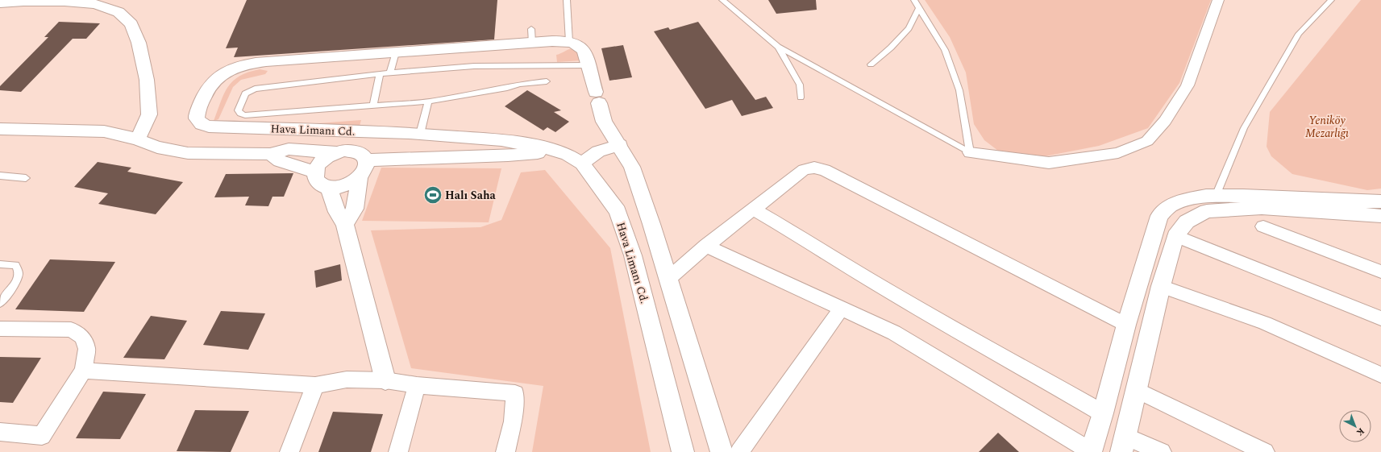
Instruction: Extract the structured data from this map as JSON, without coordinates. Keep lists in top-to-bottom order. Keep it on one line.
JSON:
{"streets":{"street":["Hava Limanı Cd."]},"parks":["Yeniköy Mezarlığı"],"places":{"sports":["Halı Saha"]},"north":"bottom right"}
